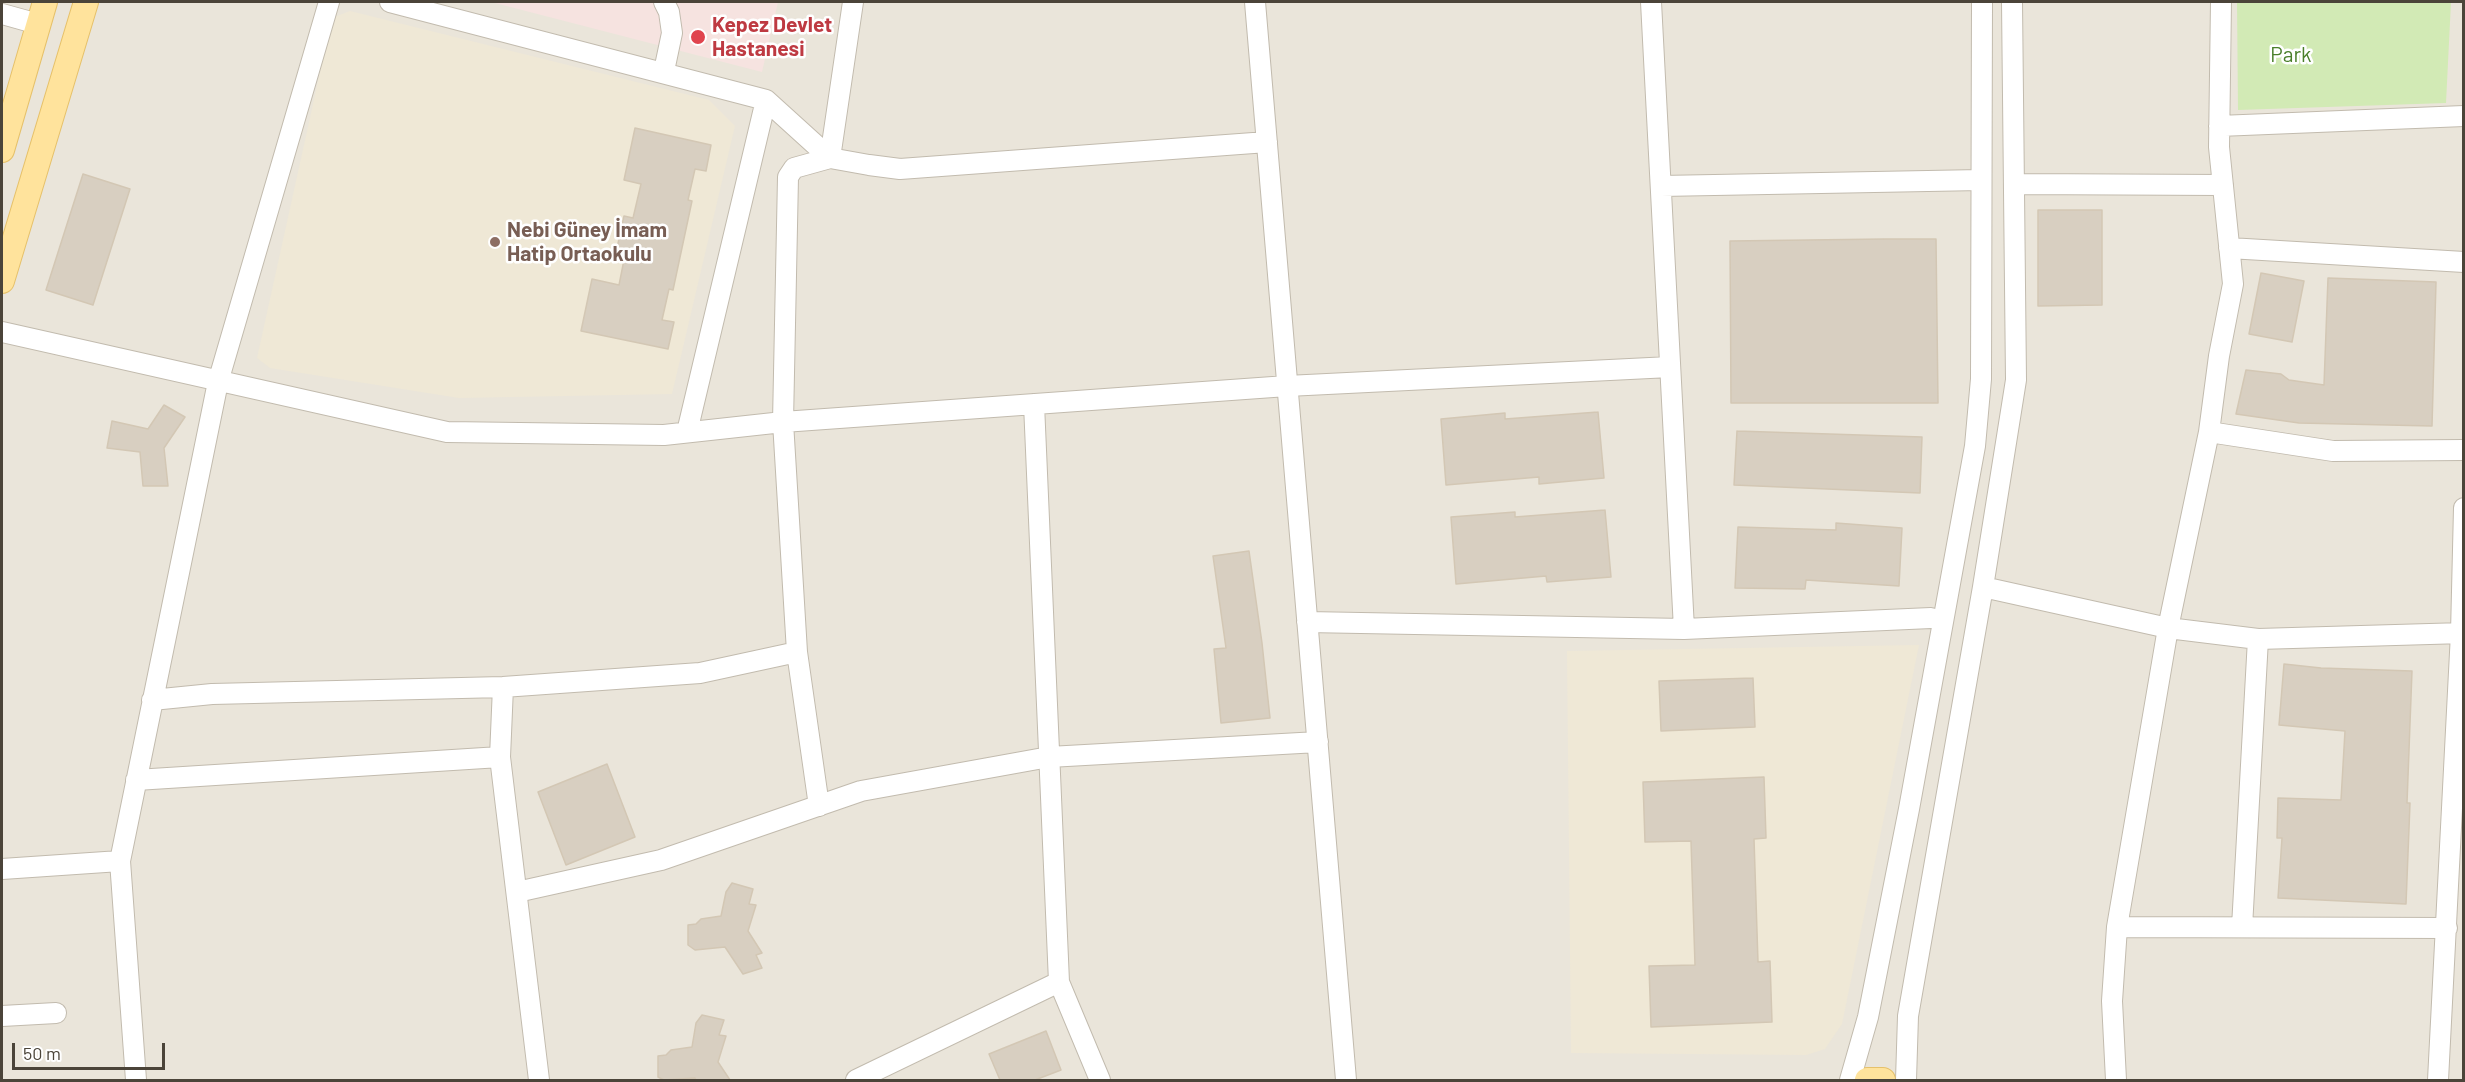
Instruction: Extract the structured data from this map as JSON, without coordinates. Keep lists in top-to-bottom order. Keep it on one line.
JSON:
{"parks":["Park"],"places":["Kepez Devlet Hastanesi","Nebi Güney İmam Hatip Ortaokulu"],"scale_bar":"50 m"}
